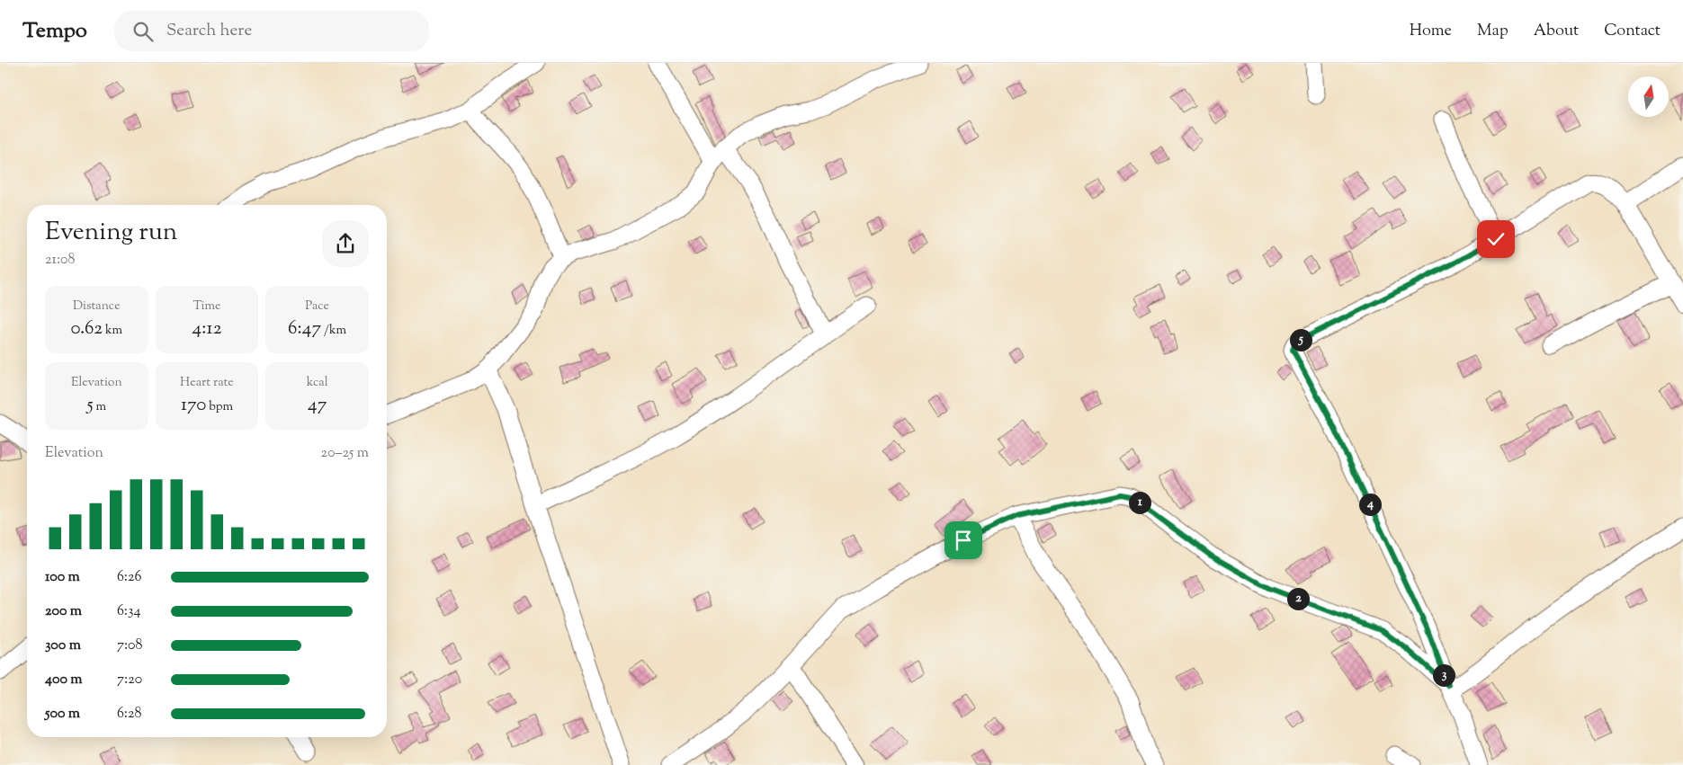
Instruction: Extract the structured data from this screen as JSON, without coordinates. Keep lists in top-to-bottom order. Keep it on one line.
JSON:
{"north":"top","page":{"header":"Tempo","search":"Search here","nav":["Home","Map","About","Contact"],"heading":["Evening run","21:08"],"stats":[["Distance","0.62 km"],["Time","4:12"],["Pace","6:47 /km"],["Elevation","5 m"],["Heart rate","170 bpm"],["kcal","47"]],"pins":["5","1","4","2","3"],"chart":["Elevation","20–25 m"],"list":[{"name":"100 m","note":"6:26"},{"name":"200 m","note":"6:34"},{"name":"300 m","note":"7:08"},{"name":"400 m","note":"7:20"},{"name":"500 m","note":"6:28"}]}}
